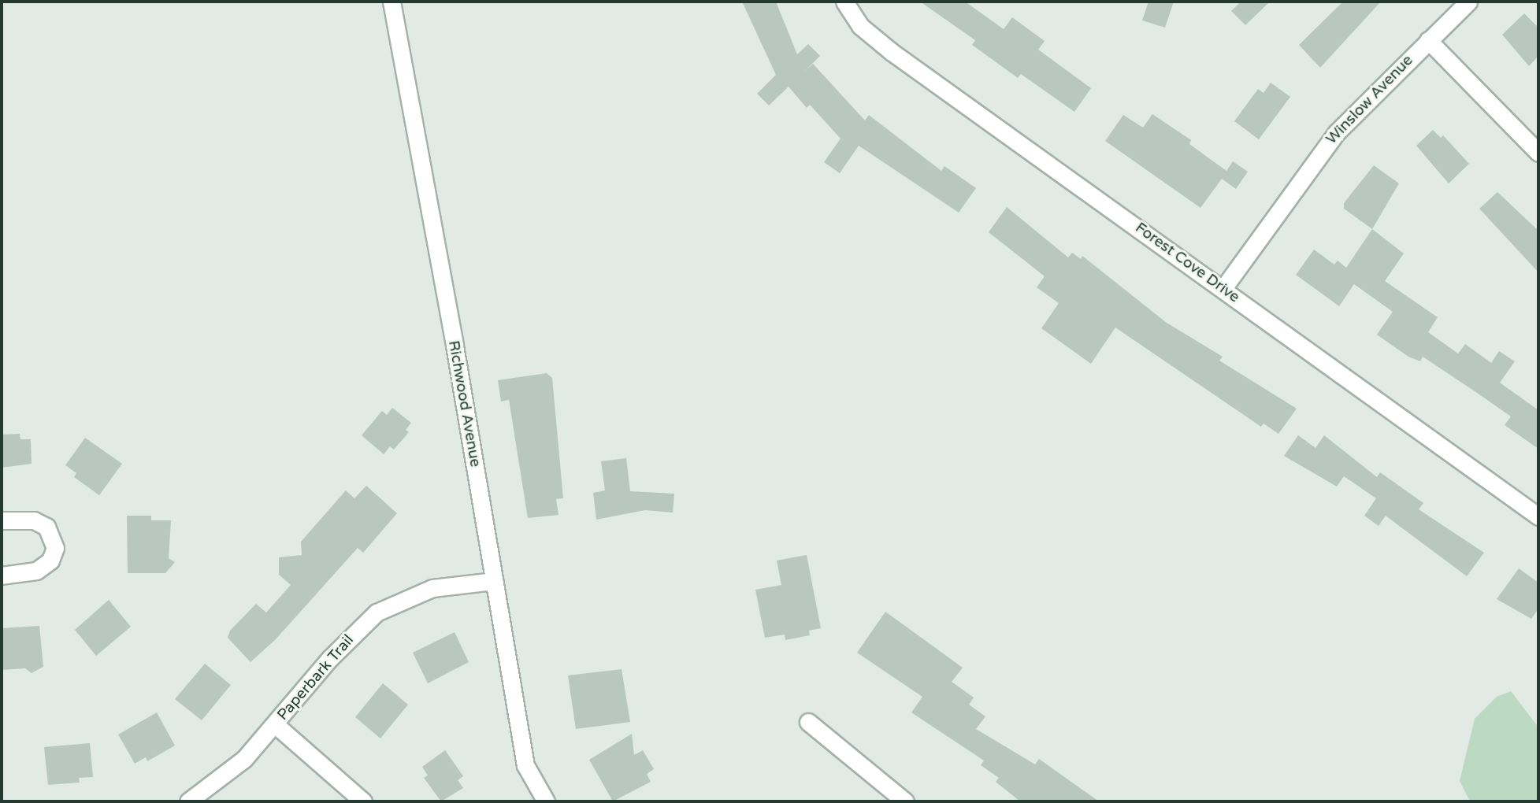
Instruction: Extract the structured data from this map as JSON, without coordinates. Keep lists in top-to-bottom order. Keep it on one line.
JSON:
{"streets":{"street":["Winslow Avenue","Forest Cove Drive","Richwood Avenue","Paperbark Trail"]},"crossings":[["Winslow Avenue","Forest Cove Drive"],["Richwood Avenue","Paperbark Trail"]]}
